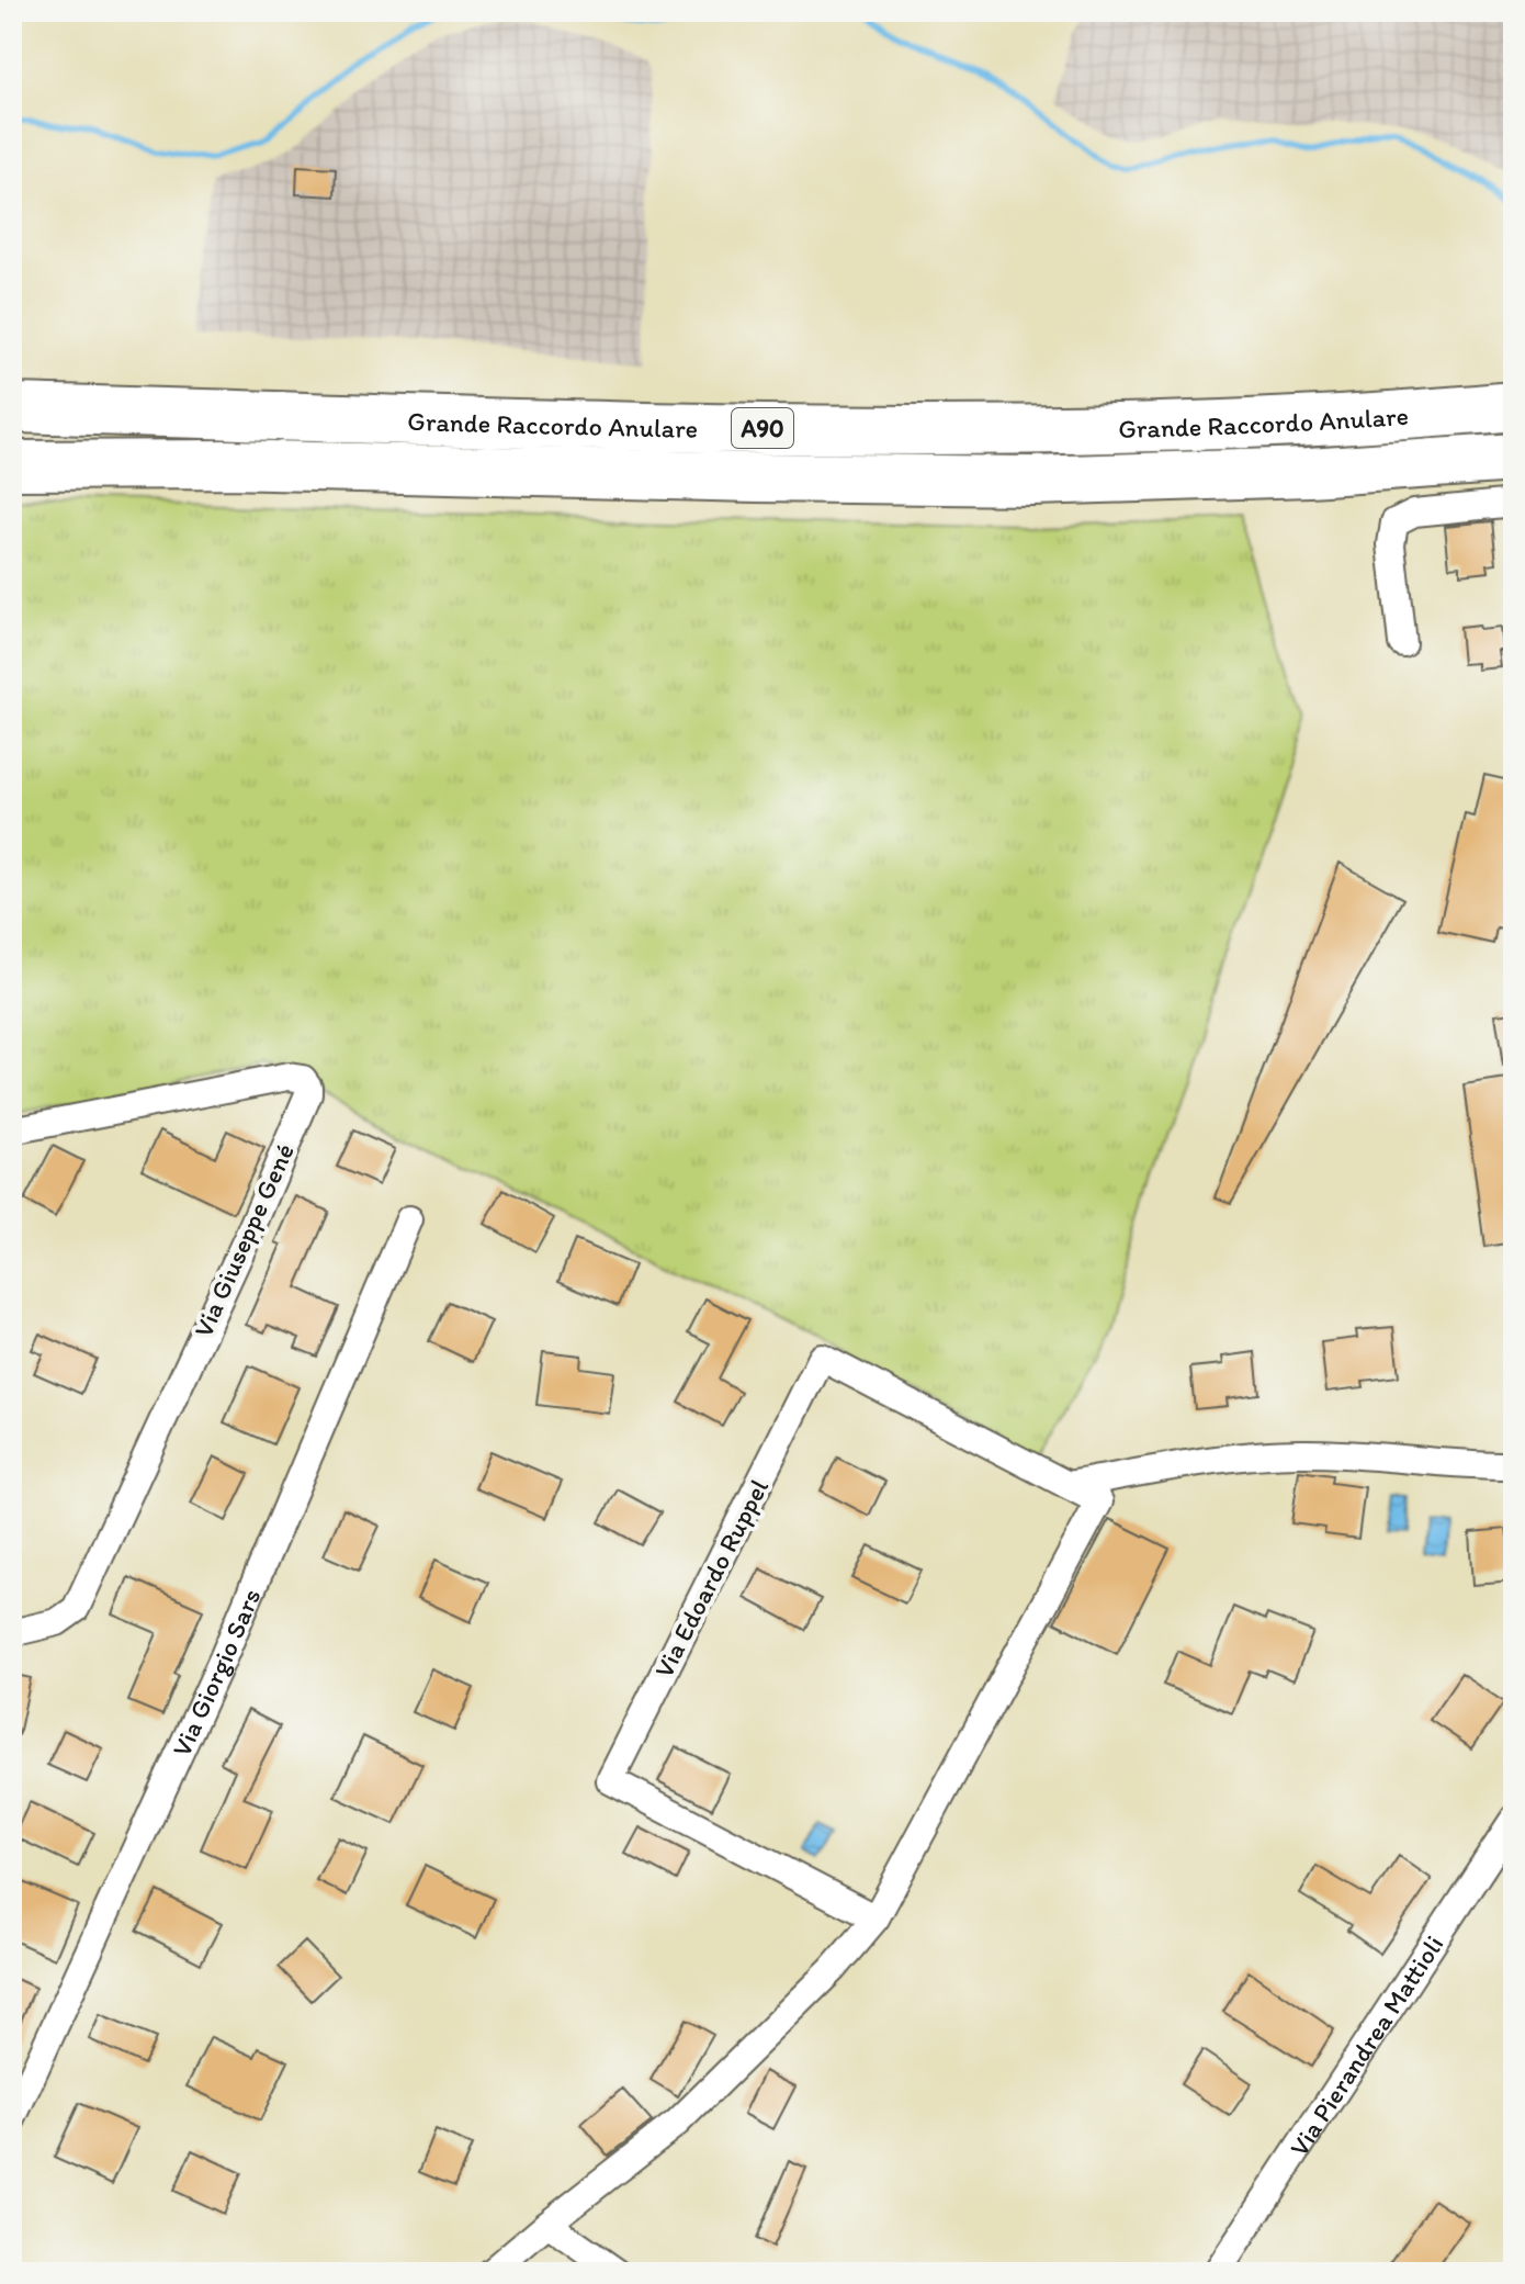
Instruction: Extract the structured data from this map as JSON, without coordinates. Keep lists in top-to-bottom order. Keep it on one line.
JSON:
{"streets":{"highway":["Grande Raccordo Anulare","A90"],"street":["Via Giuseppe Gené","Via Edoardo Ruppel","Via Giorgio Sars","Via Pierandrea Mattioli"]}}
